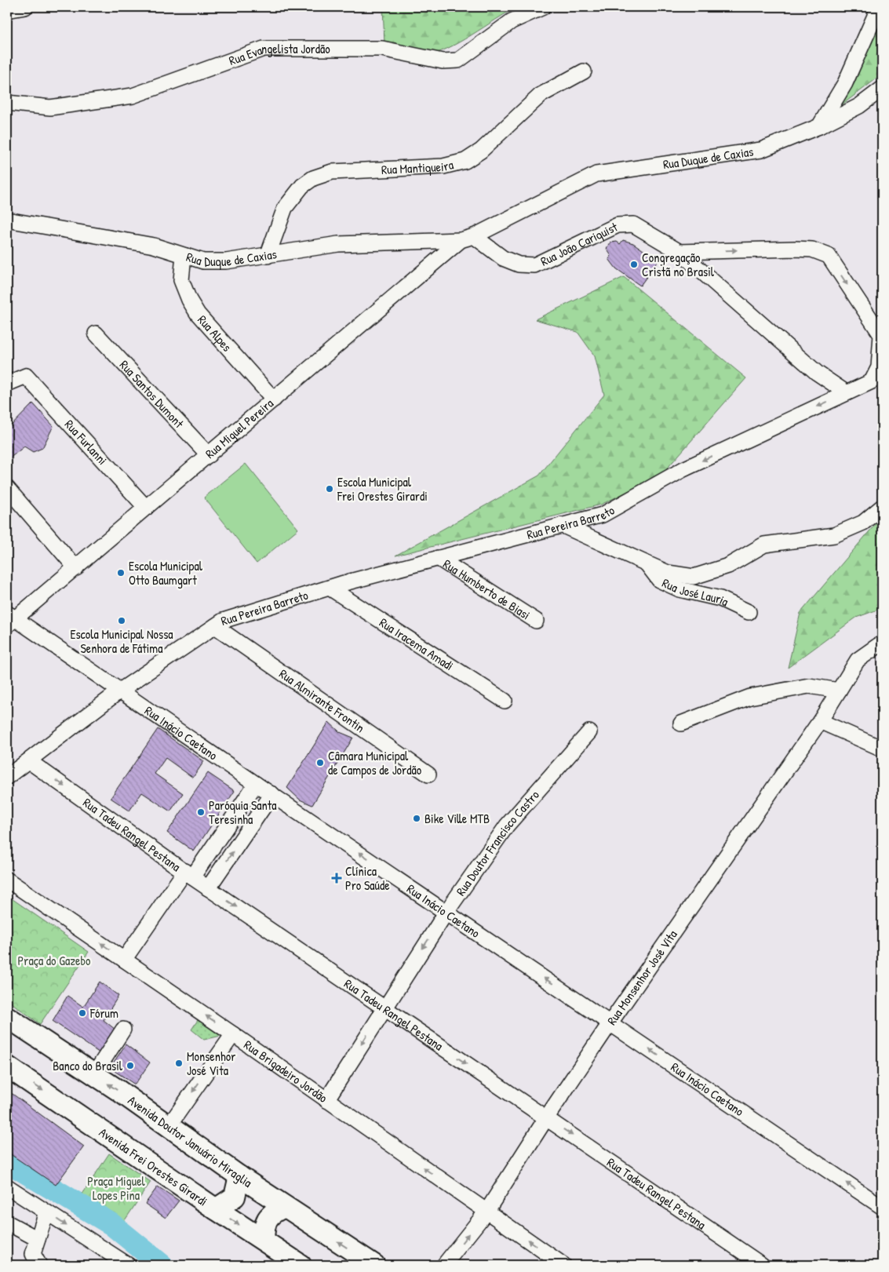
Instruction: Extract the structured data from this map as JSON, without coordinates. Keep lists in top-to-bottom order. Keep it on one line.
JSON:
{"streets":{"main road":["Avenida Doutor Januário Miraglia","Avenida Frei Orestes Girardi"],"street":["Rua Evangelista Jordão","Rua Duque de Caxias","Rua Mantiqueira","Rua João Cariquist","Rua Alpes","Rua Santos Dumont","Rua Miguel Pereira","Rua Furlanni","Rua Pereira Barreto","Rua Humberto de Biasi","Rua José Lauria","Rua Iracema Amadi","Rua Almirante Frontin","Rua Inácio Caetano","Rua Tadeu Rangel Pestana","Rua Doutor Francisco Castro","Rua Monsenhor José Vita","Rua Brigadeiro Jordão"]},"crossings":[["Rua Duque de Caxias","Rua Mantiqueira"],["Rua Duque de Caxias","Rua João Cariquist"],["Rua Duque de Caxias","Rua Alpes"],["Rua Duque de Caxias","Rua Miguel Pereira"],["Rua João Cariquist","Rua Miguel Pereira"],["Rua João Cariquist","Rua Pereira Barreto"],["Rua Alpes","Rua Miguel Pereira"],["Rua Santos Dumont","Rua Miguel Pereira"],["Rua Miguel Pereira","Rua Furlanni"],["Rua Miguel Pereira","Rua Inácio Caetano"],["Rua Pereira Barreto","Rua Humberto de Biasi"],["Rua Pereira Barreto","Rua José Lauria"],["Rua Pereira Barreto","Rua Iracema Amadi"],["Rua Pereira Barreto","Rua Almirante Frontin"],["Rua Pereira Barreto","Rua Inácio Caetano"],["Rua Pereira Barreto","Rua Tadeu Rangel Pestana"],["Rua Inácio Caetano","Rua Doutor Francisco Castro"],["Rua Inácio Caetano","Rua Monsenhor José Vita"],["Rua Tadeu Rangel Pestana","Rua Doutor Francisco Castro"],["Rua Tadeu Rangel Pestana","Rua Monsenhor José Vita"],["Rua Doutor Francisco Castro","Rua Brigadeiro Jordão"],["Rua Monsenhor José Vita","Rua Brigadeiro Jordão"]],"one_way":["Rua Inácio Caetano","Rua Tadeu Rangel Pestana","Rua Doutor Francisco Castro","Rua Brigadeiro Jordão","Avenida Doutor Januário Miraglia","Avenida Frei Orestes Girardi"],"parks":["Praça do Gazebo","Praça Miguel Lopes Pina"],"places":{"other":["Congregação Cristã no Brasil","Escola Municipal Frei Orestes Girardi","Escola Municipal Otto Baumgart","Escola Municipal Nossa Senhora de Fátima","Câmara Municipal de Campos de Jordão","Paróquia Santa Teresinha","Bike Ville MTB","Fórum","Monsenhor José Vita","Banco do Brasil"],"health":["Clínica Pro Saúde"]}}
